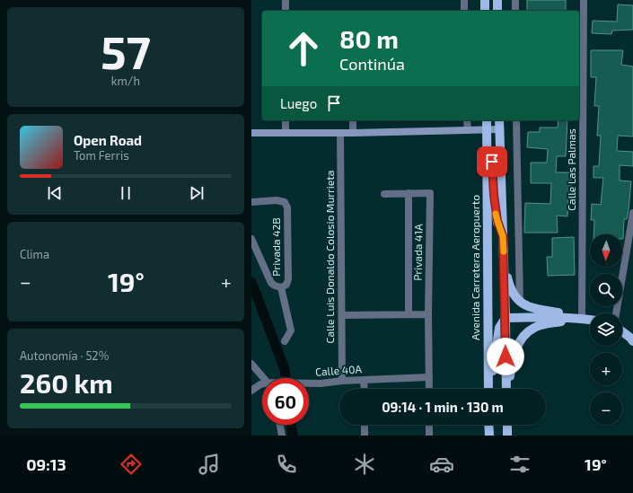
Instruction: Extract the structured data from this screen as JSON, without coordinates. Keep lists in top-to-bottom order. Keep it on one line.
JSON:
{"streets":{"main road":["Avenida Carretera Aeropuerto"],"street":["Calle Las Palmas","Privada 42B","Privada 41A","Calle Luis Donaldo Colosio Murrieta","Calle 40A"]},"crossings":[["Calle Luis Donaldo Colosio Murrieta","Calle 40A"]],"north":"bottom","page":{"tile":[["57","km/h"],"Clima",["Autonomía · 52%","260 km"]],"turn":["80 m","Continúa"],"then":"Luego","song":["Open Road","Tom Ferris"],"map_buttons":["+","−"],"heat":["−","19°","+"],"limit":"60","trip":"09:14 · 1 min · 130 m","tabs":["09:13","19°"]}}
